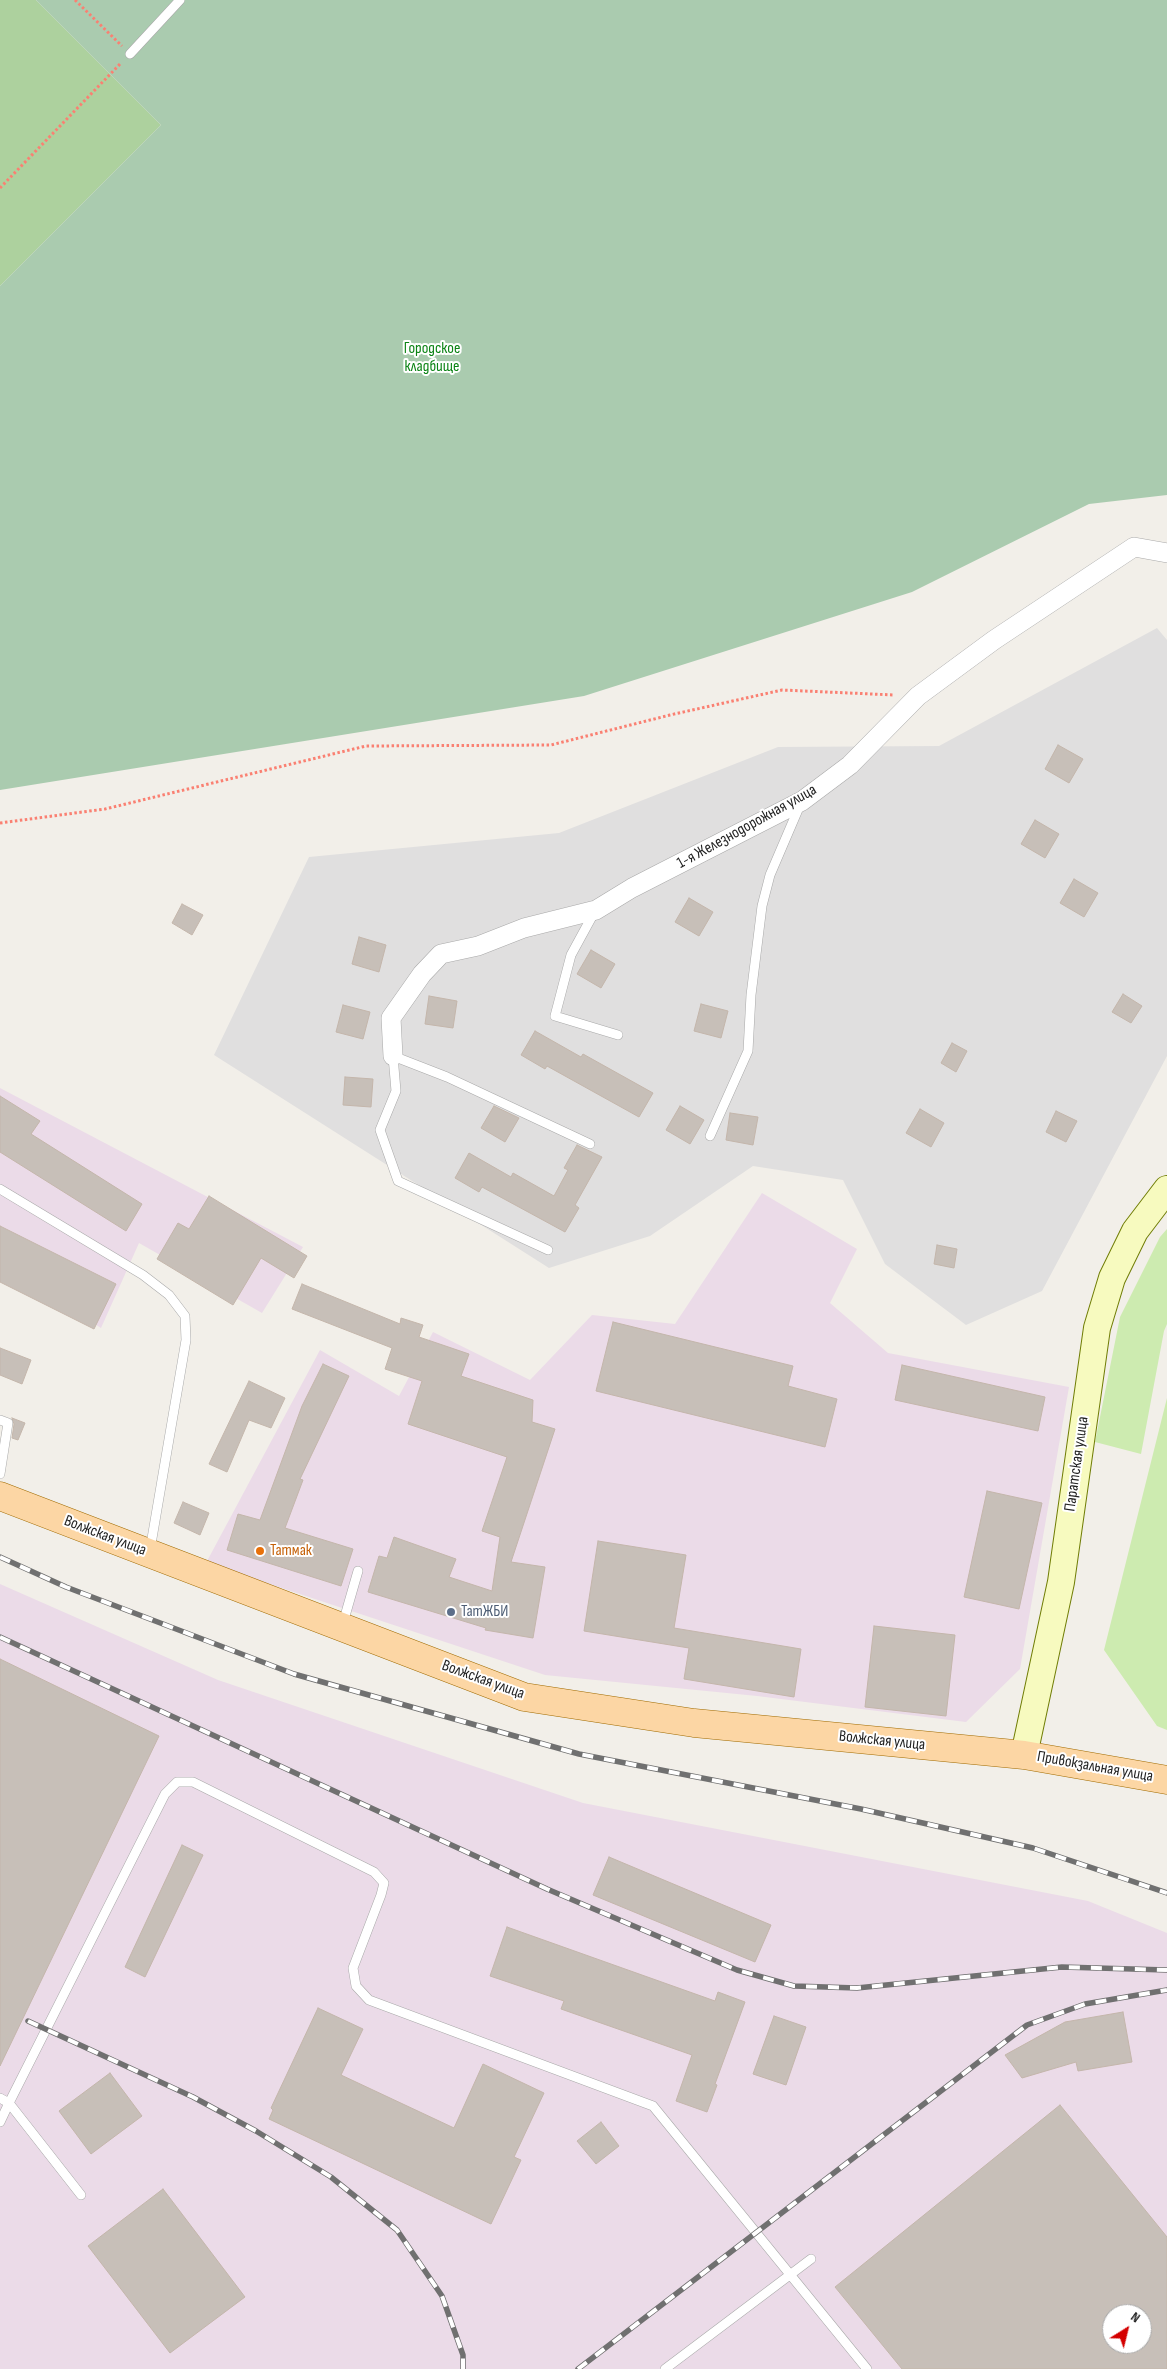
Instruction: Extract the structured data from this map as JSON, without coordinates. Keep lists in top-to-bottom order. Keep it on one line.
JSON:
{"streets":{"main road":["Паратская улица","Волжская улица","Привокзальная улица"],"street":["1-я Железнодорожная улица"]},"crossings":[["Паратская улица","Волжская улица"],["Паратская улица","Привокзальная улица"],["Волжская улица","Привокзальная улица"]],"parks":["Городское кладбище"],"places":["Татмак","ТатЖБИ"],"north":"top right"}
